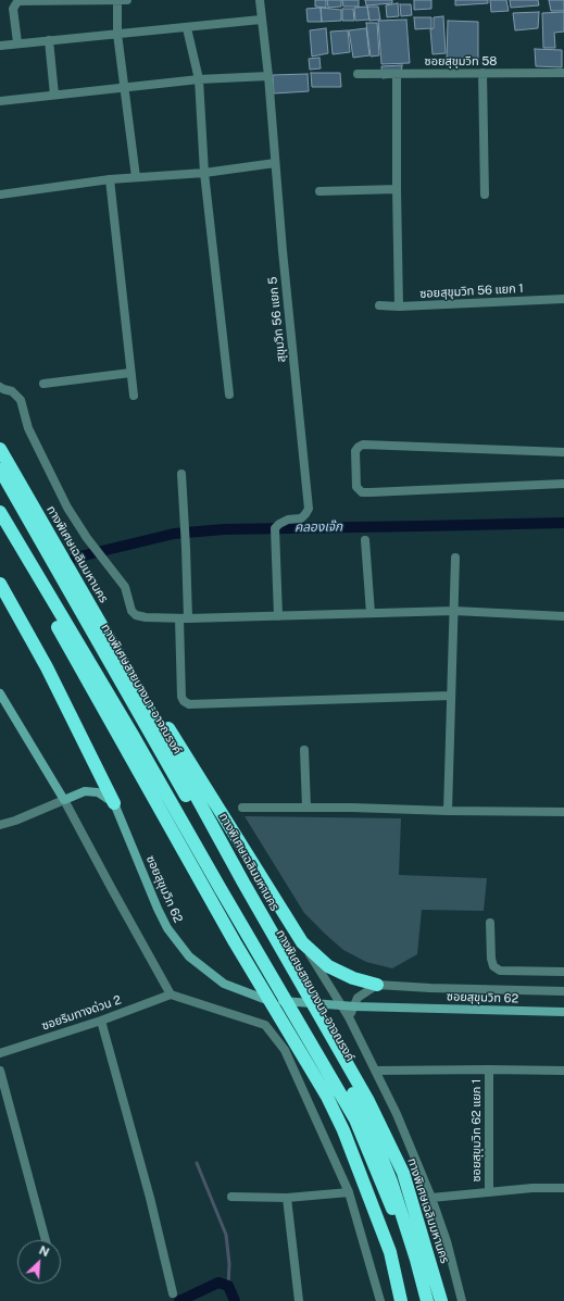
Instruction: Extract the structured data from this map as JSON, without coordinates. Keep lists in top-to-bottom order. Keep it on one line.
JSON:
{"streets":{"highway":["ทางพิเศษเฉลิมมหานคร","ทางพิเศษสายบางนา-อาจณรงค์"],"street":["ซอยสุขุมวิท 58","ซอยสุขุมวิท 56 แยก 1","สุขุมวิท 56 แยก 5","ซอยสุขุมวิท 62","ซอยริมทางด่วน 2","ซอยสุขุมวิท 62 แยก 1"]},"water":["คลองเจ๊ก"],"north":"top right"}
